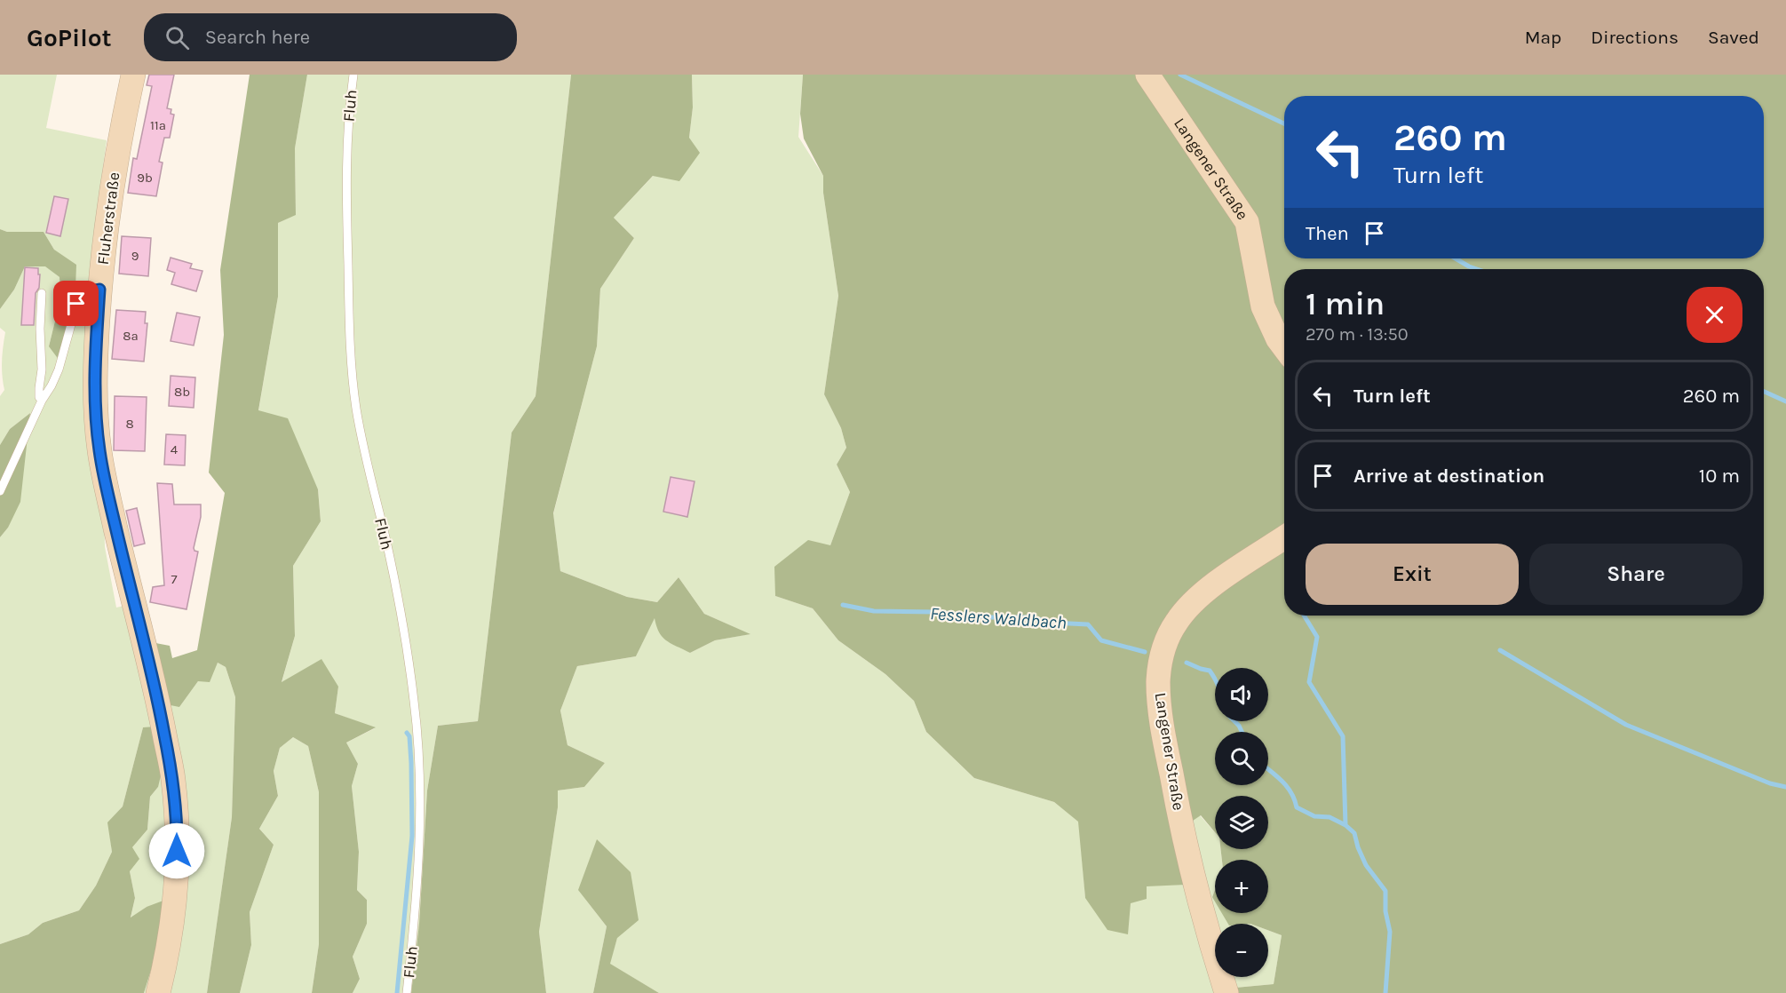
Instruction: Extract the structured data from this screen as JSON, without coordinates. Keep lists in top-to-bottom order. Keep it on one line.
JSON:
{"streets":{"street":["Langener Straße","Fluherstraße"],"lane":["Fluh"]},"water":["Fesslers Waldbach"],"house_numbers":["11a","9b","9","8a","8b","8","4","7"],"page":{"header":"GoPilot","search":"Search here","nav":["Map","Directions","Saved"],"turn":["260 m","Turn left"],"then":"Then","heading":["1 min","270 m · 13:50"],"list":[{"name":"Turn left","value":"260 m"},{"name":"Arrive at destination","value":"10 m"}],"buttons":["Exit","Share"],"map_buttons":["+","−"]}}
